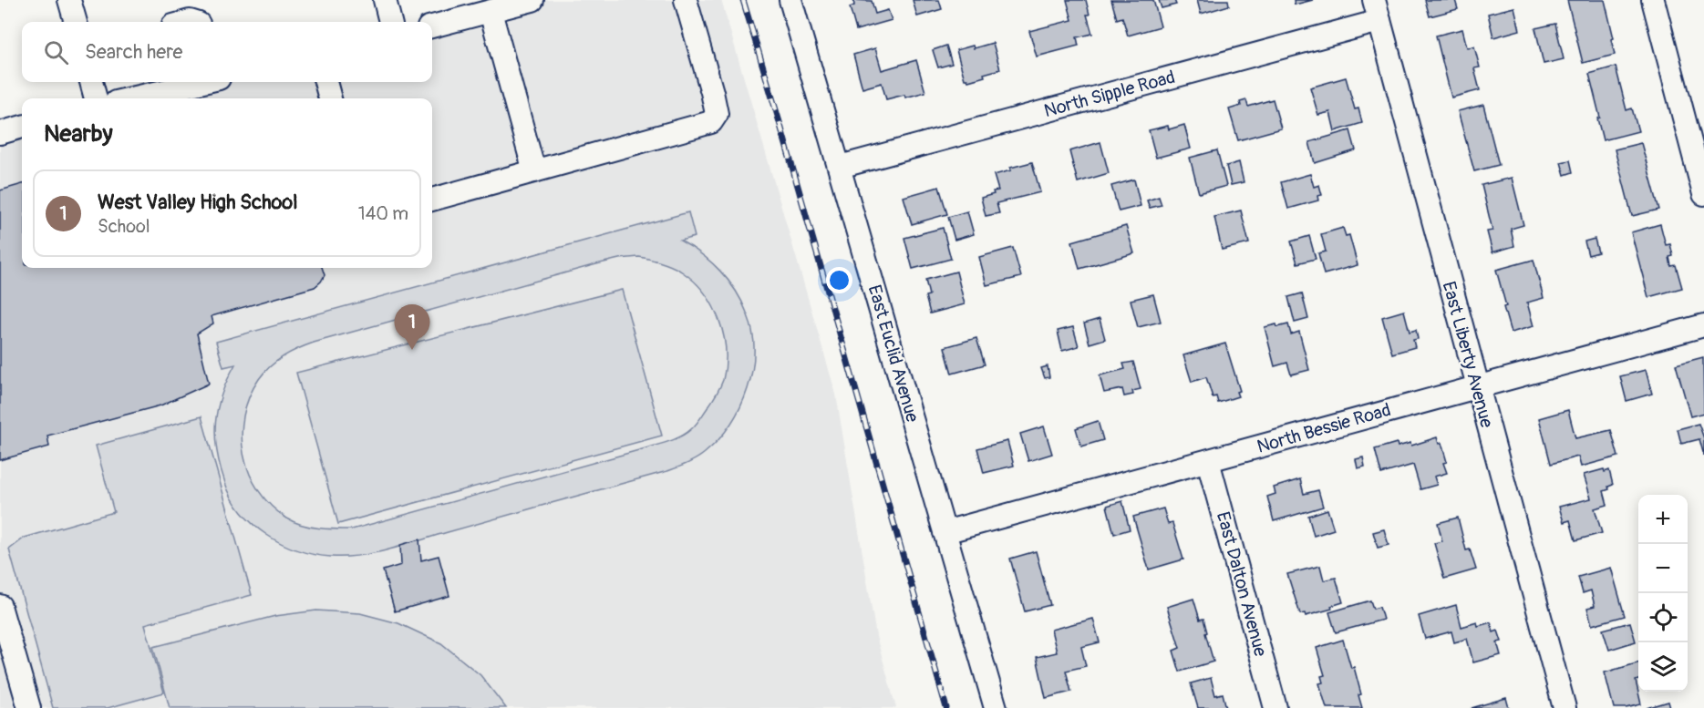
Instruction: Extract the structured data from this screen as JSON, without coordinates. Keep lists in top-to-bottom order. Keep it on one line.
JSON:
{"streets":{"street":["North Sipple Road","East Euclid Avenue","East Liberty Avenue","North Bessie Road","East Dalton Avenue"]},"crossings":[["North Sipple Road","East Euclid Avenue"],["North Sipple Road","East Liberty Avenue"],["East Euclid Avenue","North Bessie Road"],["East Liberty Avenue","North Bessie Road"],["North Bessie Road","East Dalton Avenue"]],"page":{"search":"Search here","heading":"Nearby","list":[{"mark":"1","name":"West Valley High School","note":"School","value":"140 m"}],"pins":"1","map_buttons":["+","−"]}}
